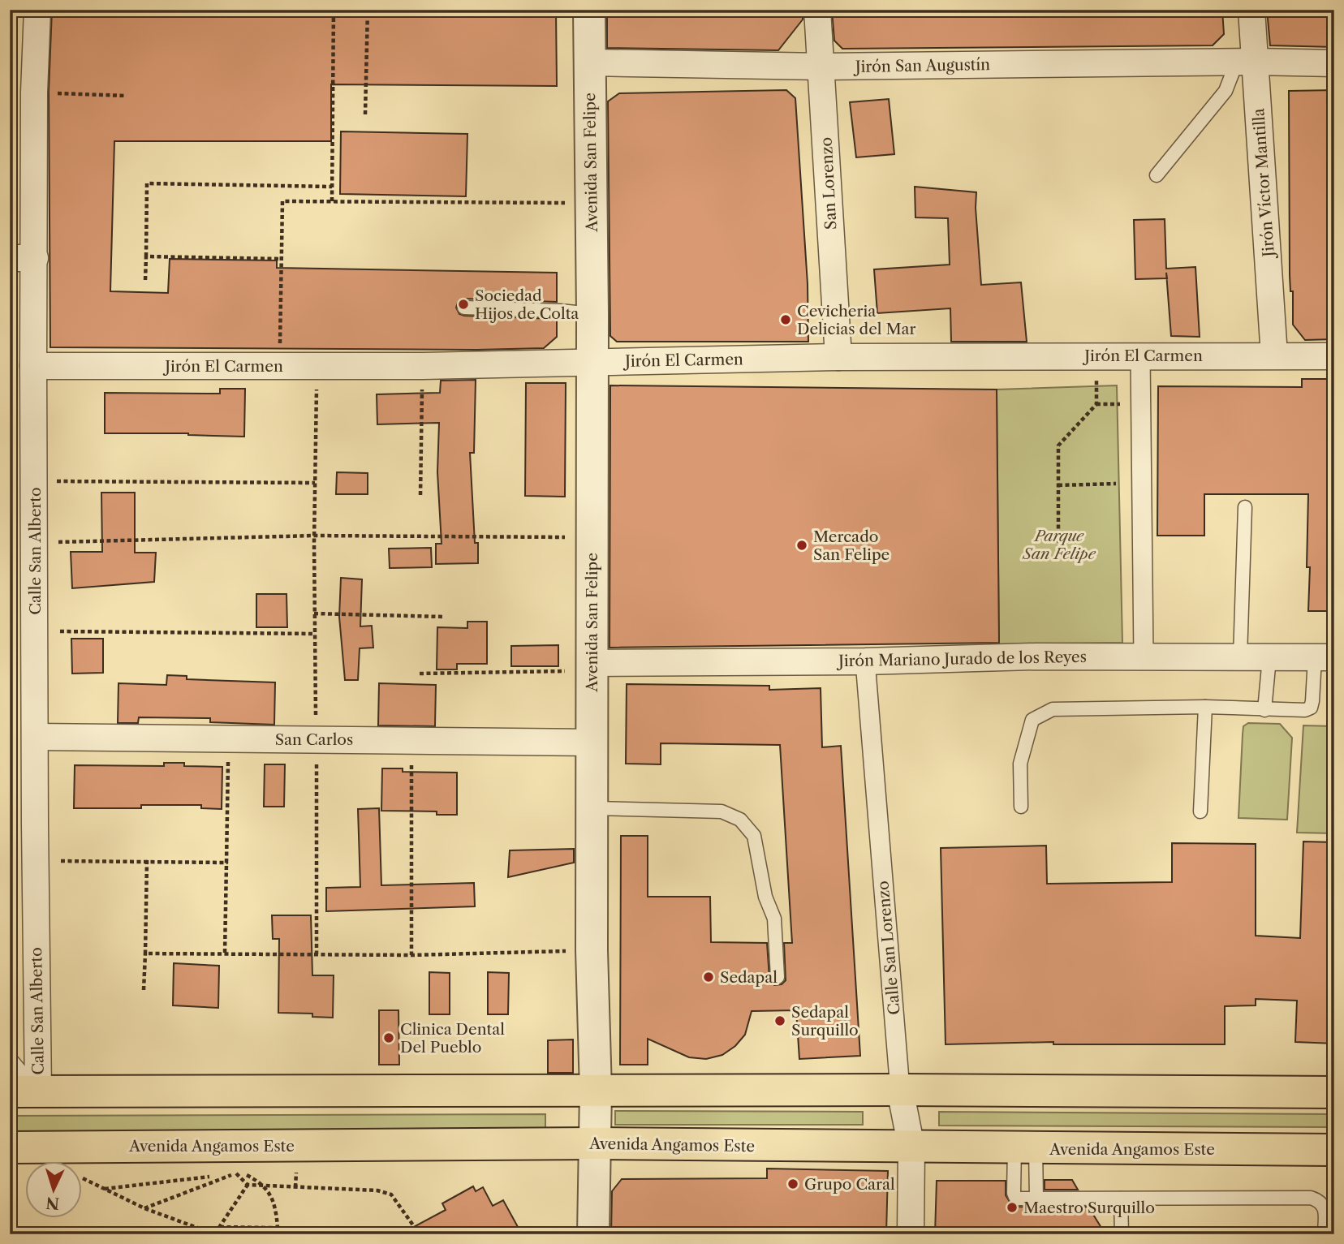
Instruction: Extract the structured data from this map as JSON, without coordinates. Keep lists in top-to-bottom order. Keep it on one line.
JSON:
{"streets":{"main road":["Avenida Angamos Este"],"street":["Jirón San Augustín","Avenida San Felipe","Jirón Víctor Mantilla","San Lorenzo","Jirón El Carmen","Calle San Alberto","Jirón Mariano Jurado de los Reyes","San Carlos","Calle San Lorenzo"]},"crossings":[["Jirón San Augustín","Avenida San Felipe"],["Jirón San Augustín","Jirón Víctor Mantilla"],["Jirón San Augustín","San Lorenzo"],["Avenida San Felipe","Jirón El Carmen"],["Avenida San Felipe","Jirón Mariano Jurado de los Reyes"],["Avenida San Felipe","San Carlos"],["Avenida San Felipe","Avenida Angamos Este"],["Jirón Víctor Mantilla","Jirón El Carmen"],["San Lorenzo","Jirón El Carmen"],["Jirón El Carmen","Calle San Alberto"],["Calle San Alberto","San Carlos"],["Jirón Mariano Jurado de los Reyes","Calle San Lorenzo"],["Calle San Lorenzo","Avenida Angamos Este"]],"parks":["Parque San Felipe"],"places":["Sociedad Hijos de Colta","Cevicheria Delicias del Mar","Mercado San Felipe","Sedapal","Sedapal Surquillo","Clinica Dental Del Pueblo","Grupo Caral","Maestro Surquillo"],"north":"bottom"}
